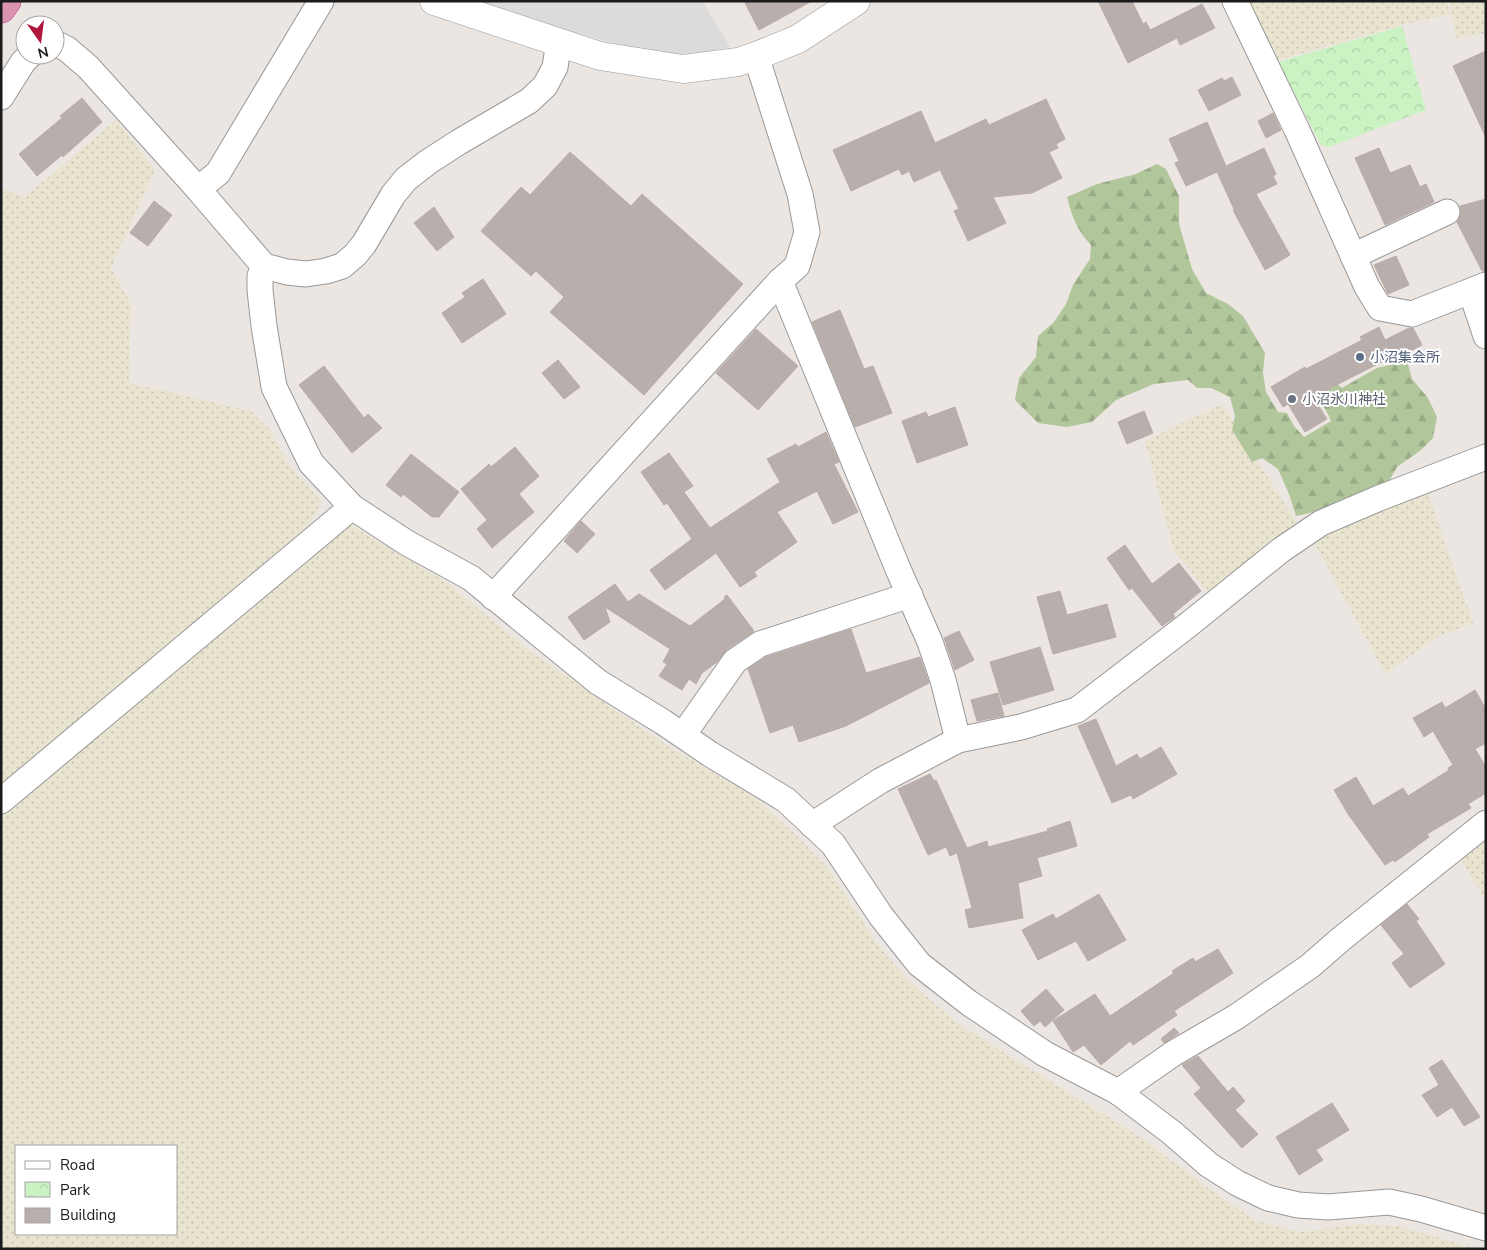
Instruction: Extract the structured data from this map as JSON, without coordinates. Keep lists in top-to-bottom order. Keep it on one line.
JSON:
{"places":["小沼集会所","小沼氷川神社"],"legend":["Road","Park","Building"],"north":"bottom"}
